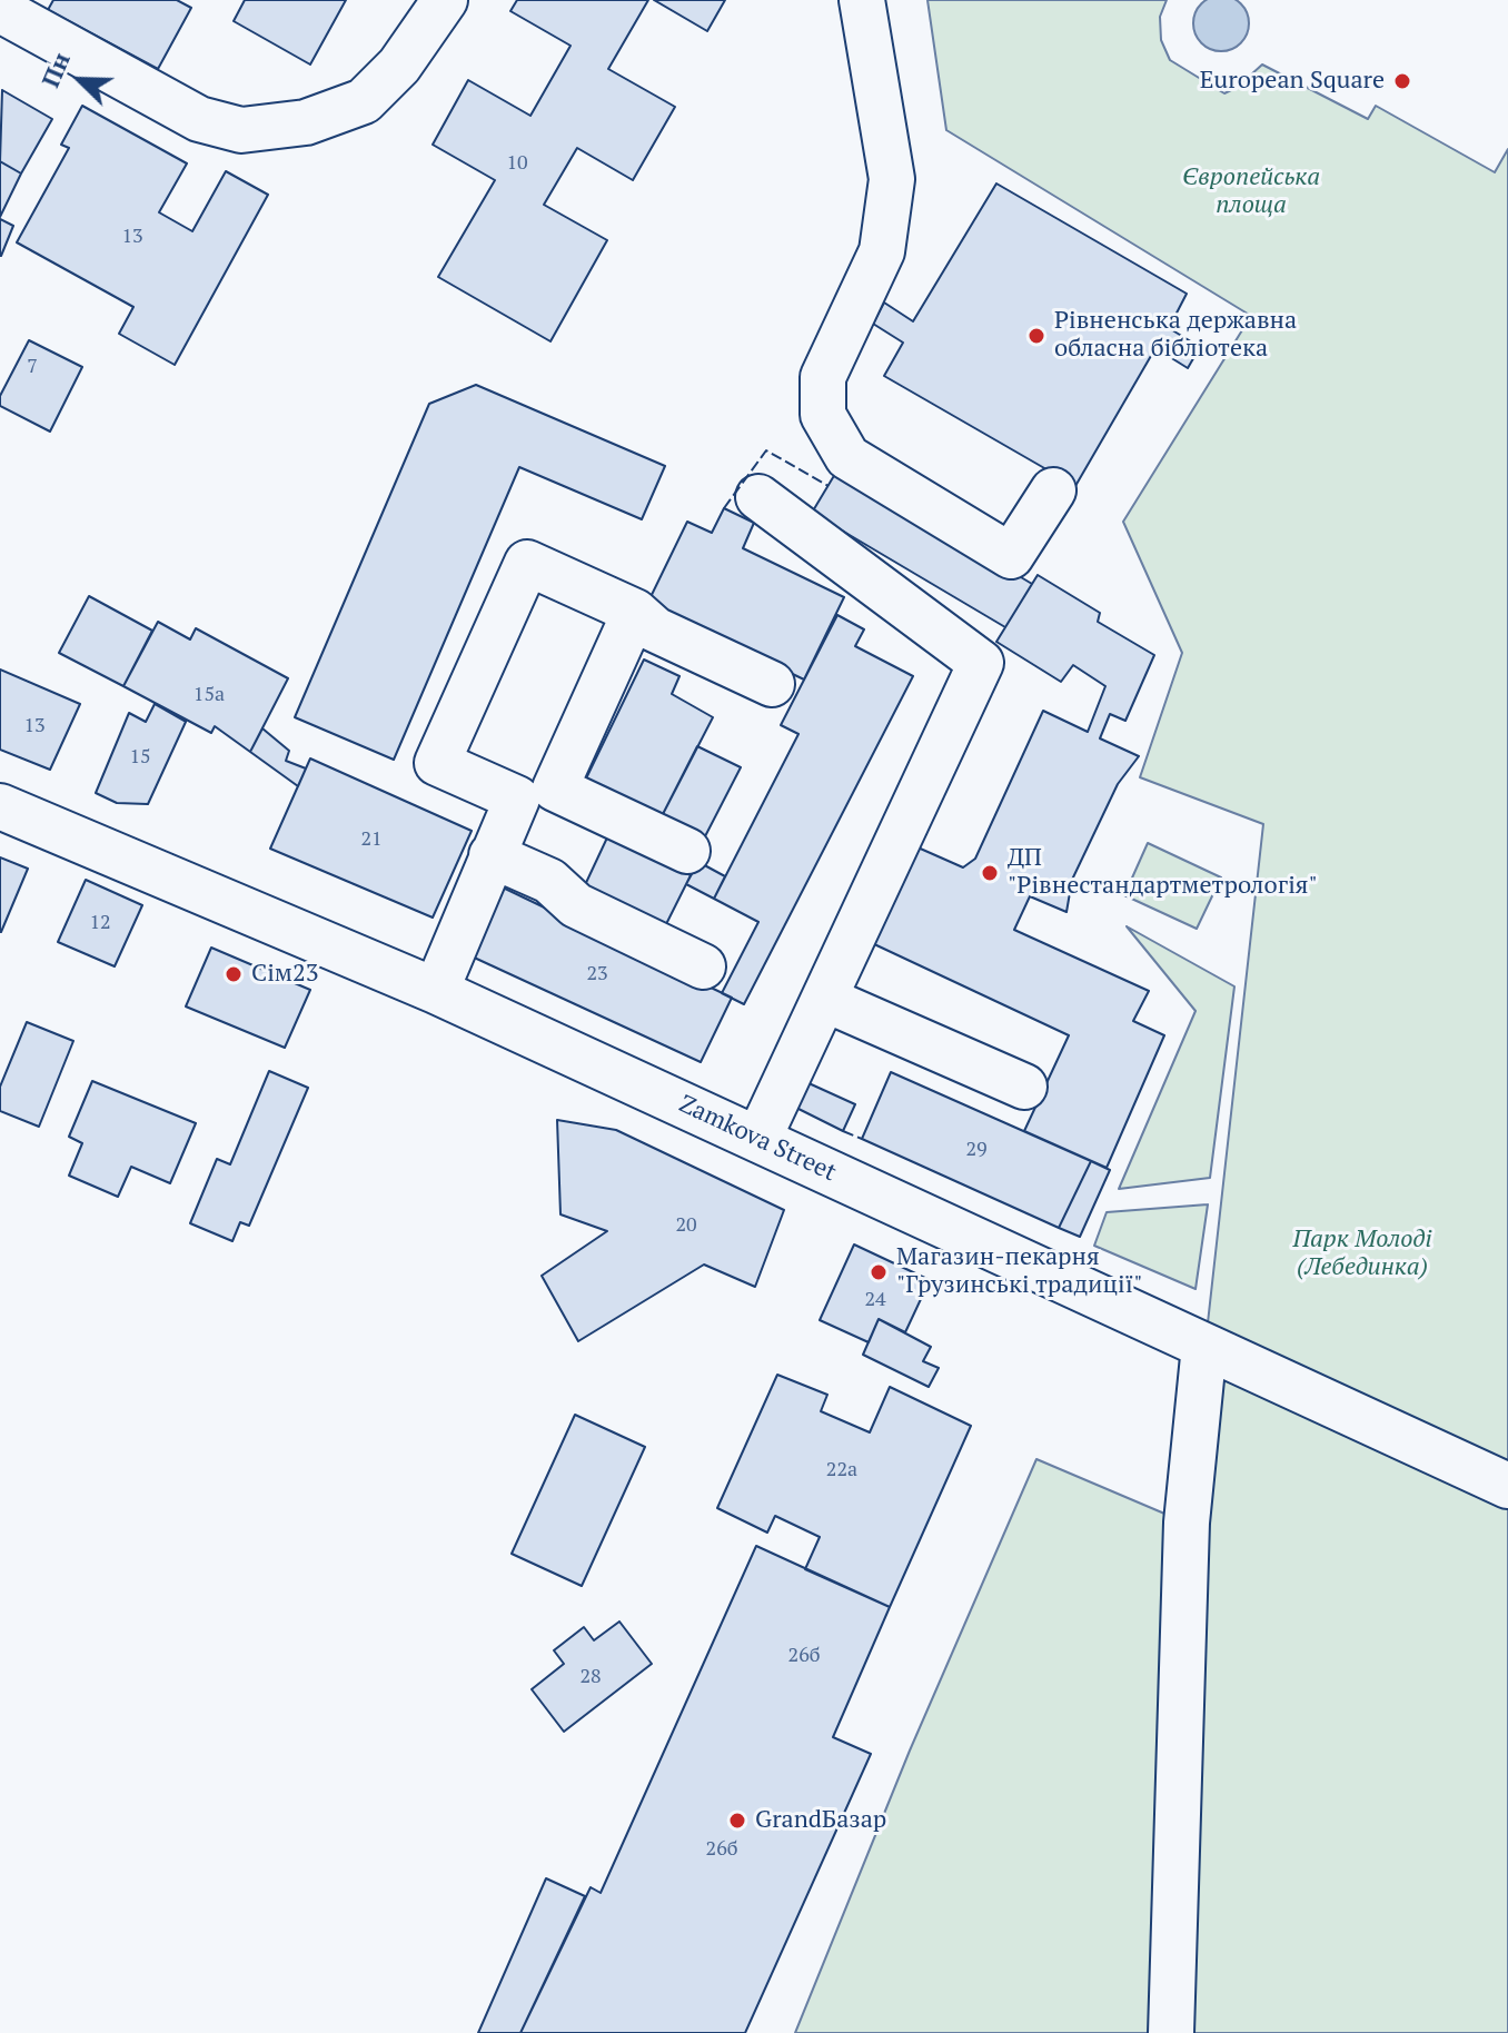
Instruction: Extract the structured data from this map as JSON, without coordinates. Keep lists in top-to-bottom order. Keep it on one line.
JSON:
{"streets":{"street":["Zamkova Street"]},"parks":["Європейська площа","Парк Молоді (Лебединка)"],"places":["European Square","Рівненська державна обласна бібліотека","ДП \"Рівнестандартметрологія\"","Сім23","Магазин-пекарня \"Грузинські традиції\"","GrandБазар"],"house_numbers":["10","13","7","15а","13","15","21","12","23","29","20","24","22а","26б","28","26б"],"north":"top left"}
